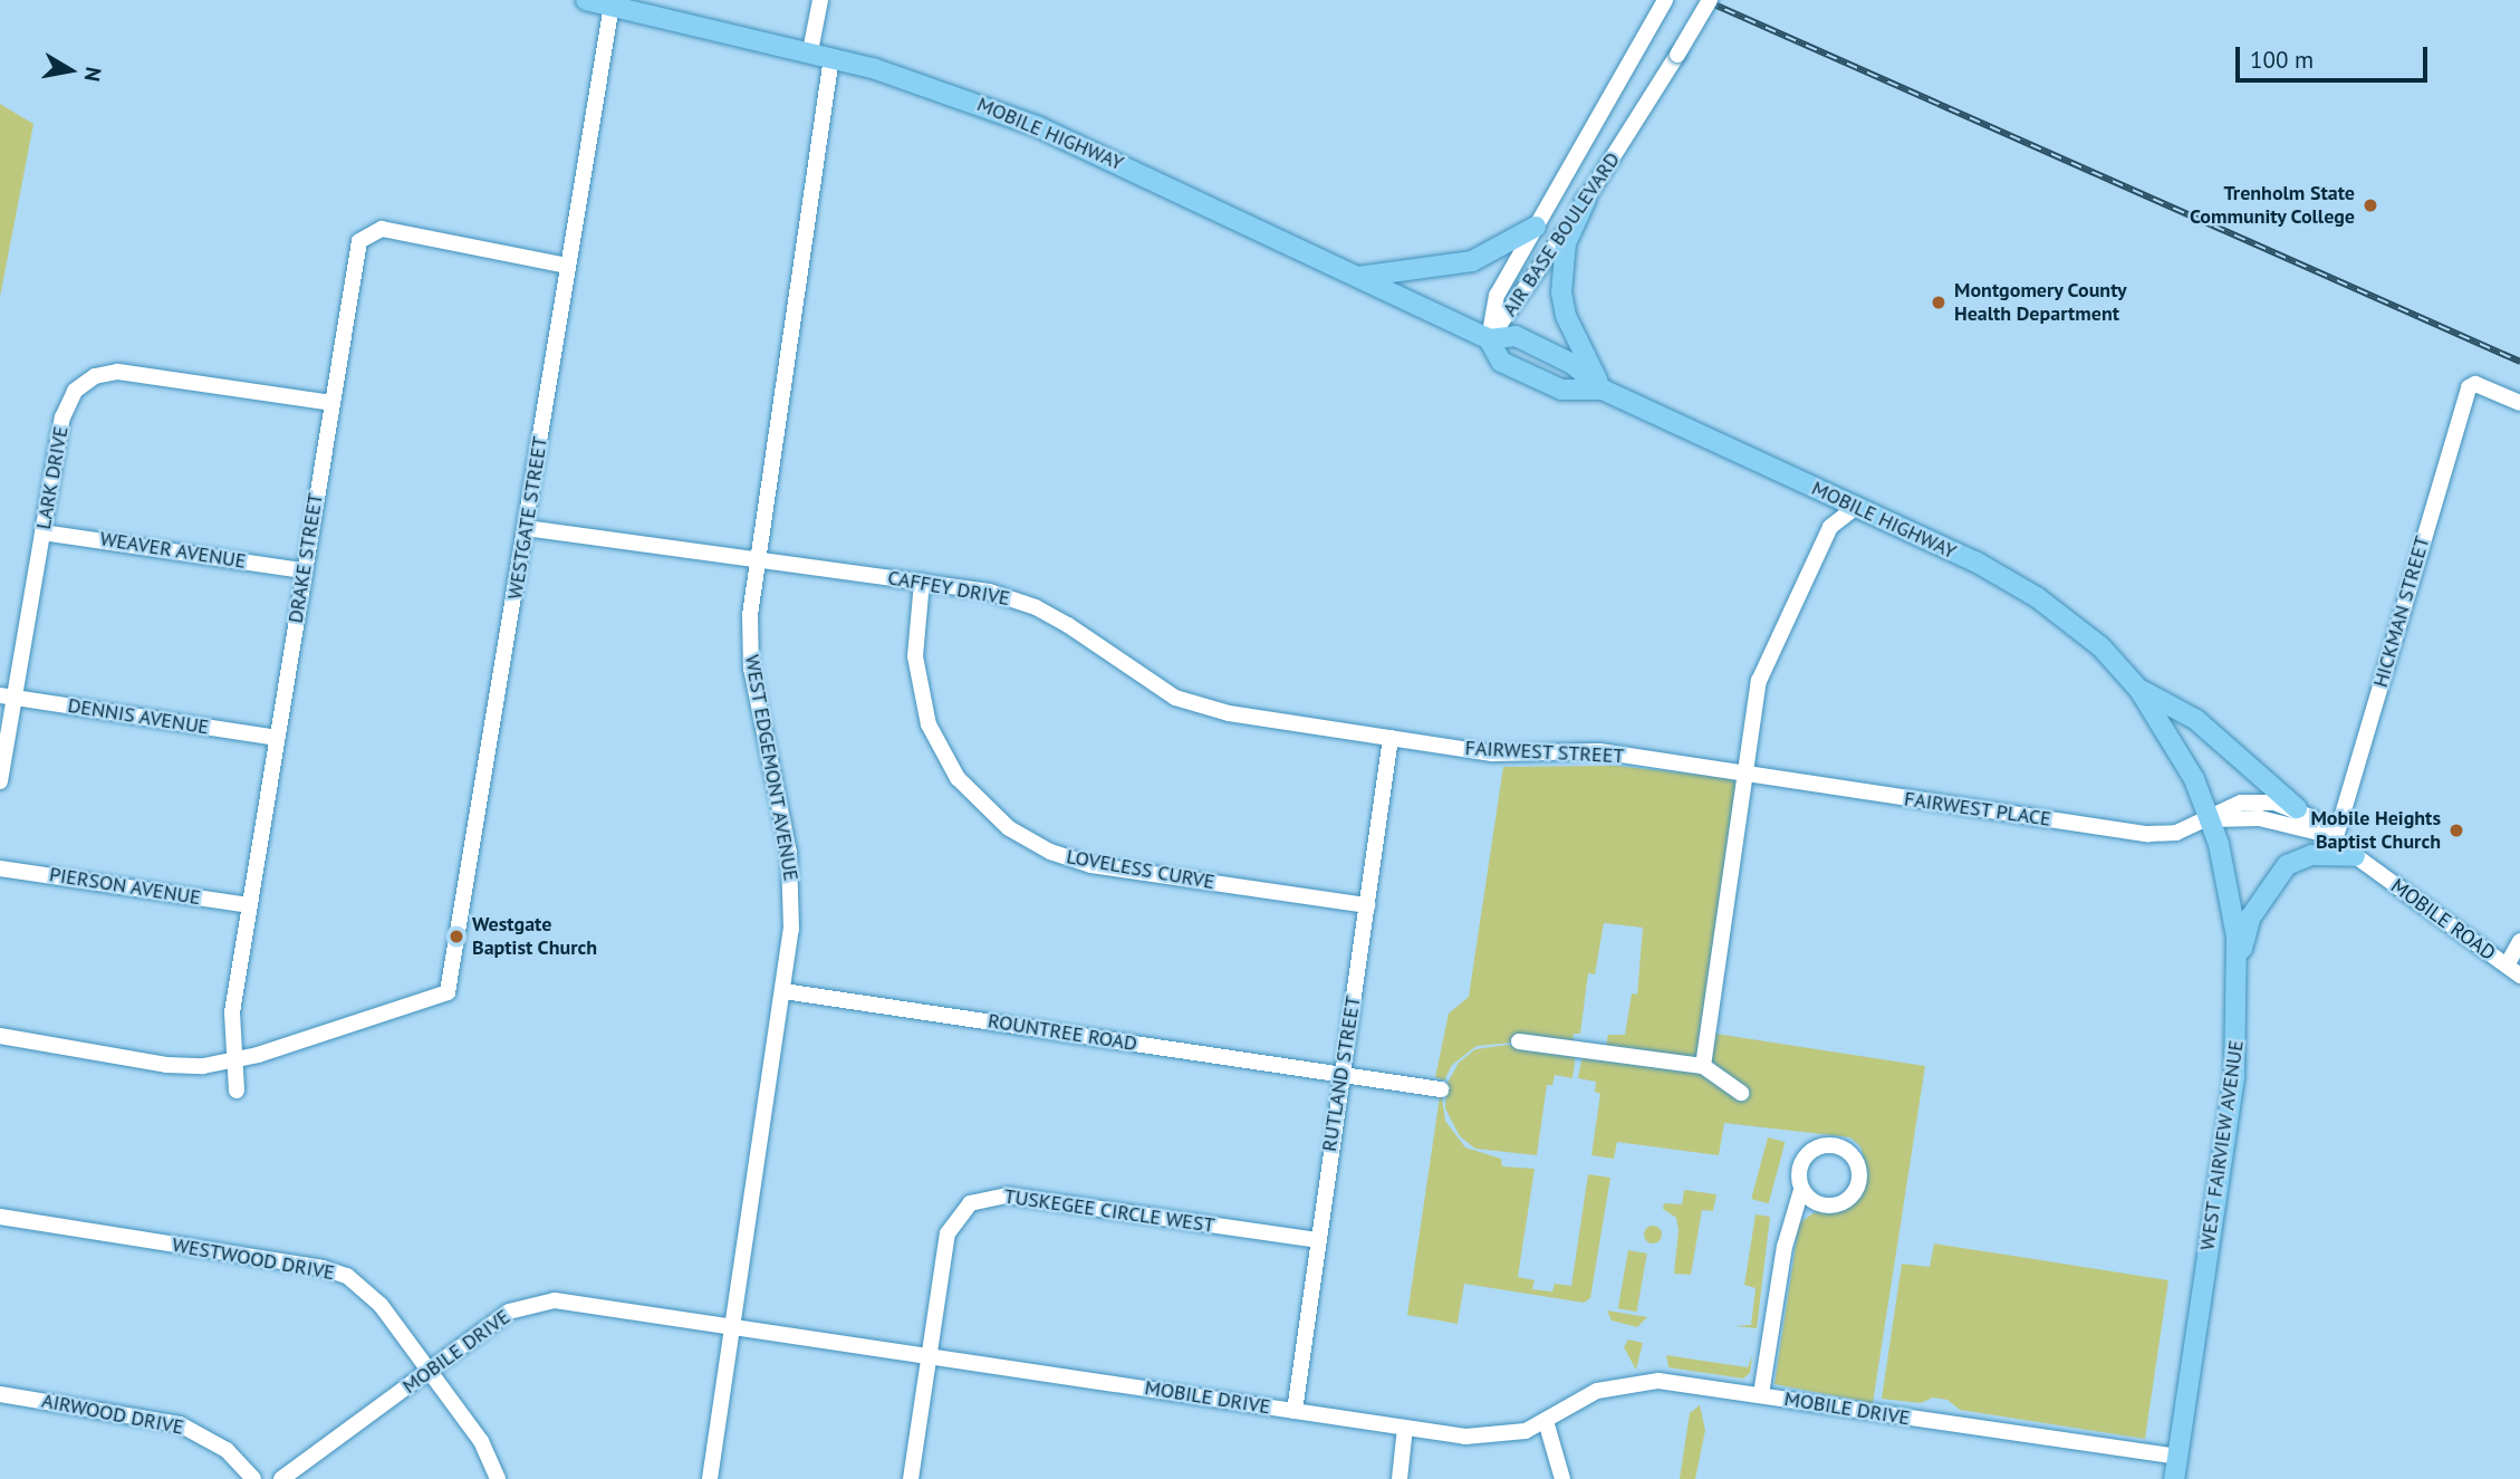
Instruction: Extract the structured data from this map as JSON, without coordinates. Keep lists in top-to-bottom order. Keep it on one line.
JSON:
{"streets":{"main road":["MOBILE HIGHWAY","WEST FAIRVIEW AVENUE"],"street":["AIR BASE BOULEVARD","LARK DRIVE","WESTGATE STREET","WEAVER AVENUE","DRAKE STREET","CAFFEY DRIVE","HICKMAN STREET","DENNIS AVENUE","FAIRWEST STREET","WEST EDGEMONT AVENUE","FAIRWEST PLACE","LOVELESS CURVE","PIERSON AVENUE","MOBILE ROAD","ROUNTREE ROAD","RUTLAND STREET","TUSKEGEE CIRCLE WEST","WESTWOOD DRIVE","MOBILE DRIVE","AIRWOOD DRIVE"]},"crossings":[["MOBILE HIGHWAY","AIR BASE BOULEVARD"],["MOBILE HIGHWAY","WESTGATE STREET"],["MOBILE HIGHWAY","WEST EDGEMONT AVENUE"],["MOBILE HIGHWAY","WEST FAIRVIEW AVENUE"],["LARK DRIVE","WEAVER AVENUE"],["LARK DRIVE","DRAKE STREET"],["LARK DRIVE","DENNIS AVENUE"],["WESTGATE STREET","DRAKE STREET"],["WESTGATE STREET","CAFFEY DRIVE"],["WEAVER AVENUE","DRAKE STREET"],["DRAKE STREET","DENNIS AVENUE"],["DRAKE STREET","PIERSON AVENUE"],["CAFFEY DRIVE","FAIRWEST STREET"],["CAFFEY DRIVE","WEST EDGEMONT AVENUE"],["CAFFEY DRIVE","LOVELESS CURVE"],["CAFFEY DRIVE","RUTLAND STREET"],["HICKMAN STREET","MOBILE ROAD"],["FAIRWEST STREET","FAIRWEST PLACE"],["FAIRWEST STREET","RUTLAND STREET"],["WEST EDGEMONT AVENUE","ROUNTREE ROAD"],["WEST EDGEMONT AVENUE","MOBILE DRIVE"],["FAIRWEST PLACE","MOBILE ROAD"],["FAIRWEST PLACE","WEST FAIRVIEW AVENUE"],["LOVELESS CURVE","RUTLAND STREET"],["MOBILE ROAD","WEST FAIRVIEW AVENUE"],["ROUNTREE ROAD","RUTLAND STREET"],["RUTLAND STREET","TUSKEGEE CIRCLE WEST"],["RUTLAND STREET","MOBILE DRIVE"],["WEST FAIRVIEW AVENUE","MOBILE DRIVE"],["TUSKEGEE CIRCLE WEST","MOBILE DRIVE"],["WESTWOOD DRIVE","MOBILE DRIVE"]],"places":["Trenholm State Community College","Montgomery County Health Department","Mobile Heights Baptist Church","Westgate Baptist Church"],"scale_bar":"100 m","north":"right"}
